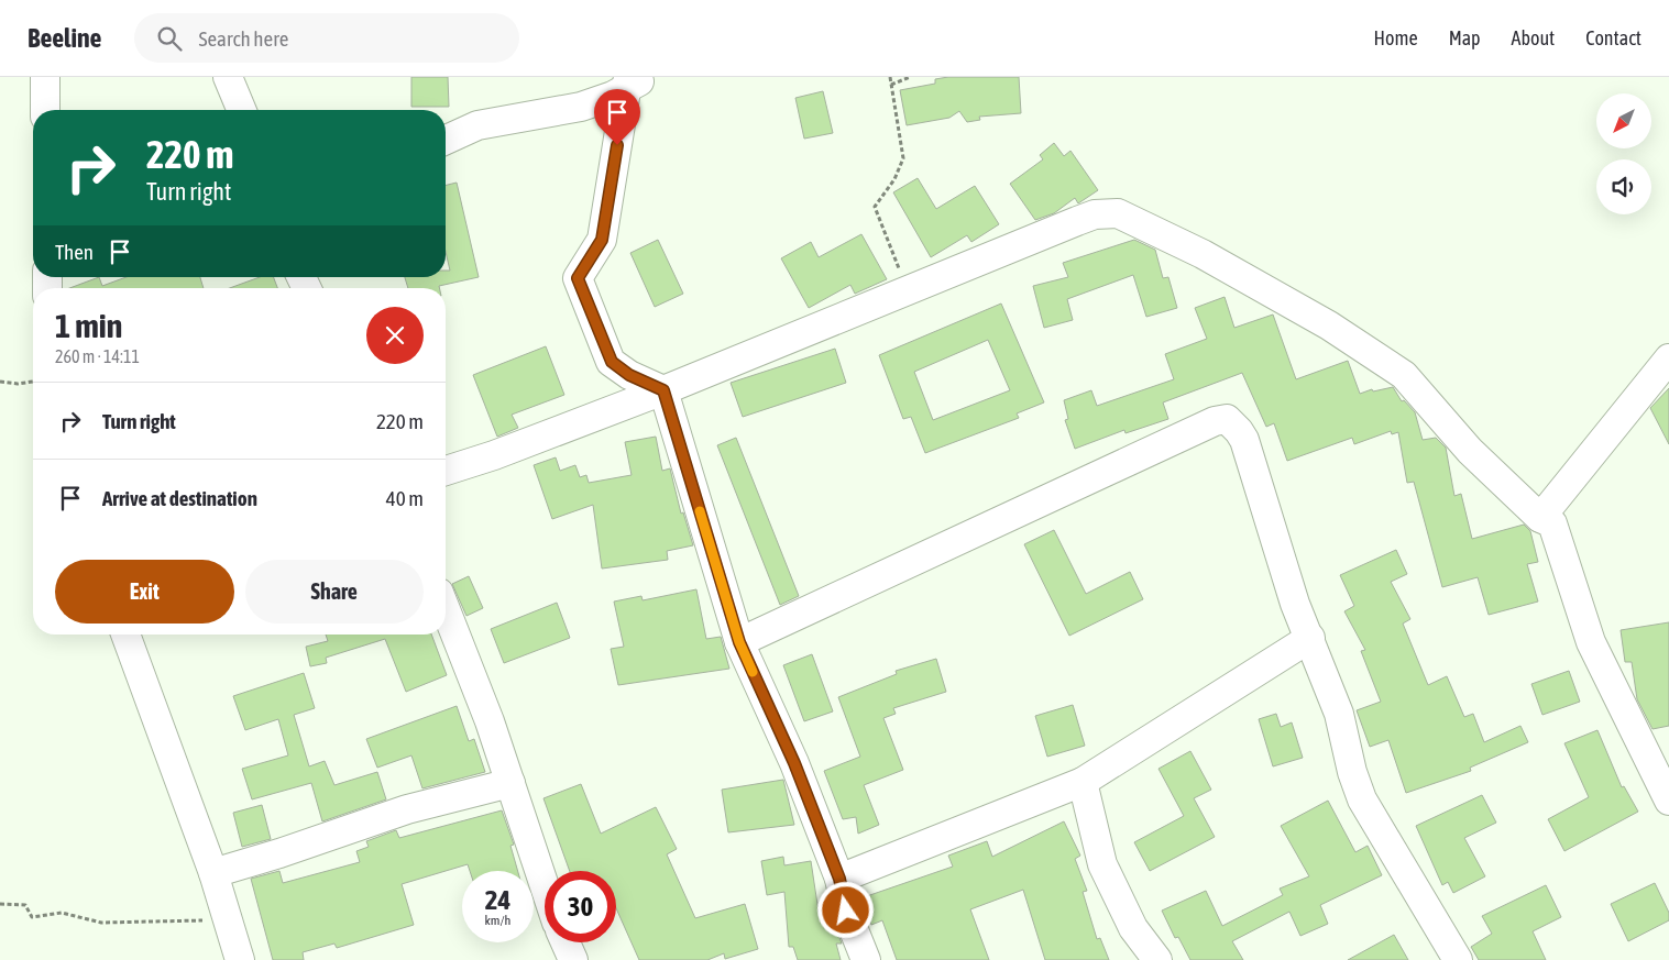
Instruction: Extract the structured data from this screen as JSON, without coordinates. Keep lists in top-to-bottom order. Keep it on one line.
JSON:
{"north":"bottom left","page":{"header":"Beeline","search":"Search here","nav":["Home","Map","About","Contact"],"turn":["220 m","Turn right"],"then":"Then","heading":["1 min","260 m · 14:11"],"list":[{"name":"Turn right","value":"220 m"},{"name":"Arrive at destination","value":"40 m"}],"buttons":["Exit","Share"],"speed":"24 km/h","limit":"30"}}
